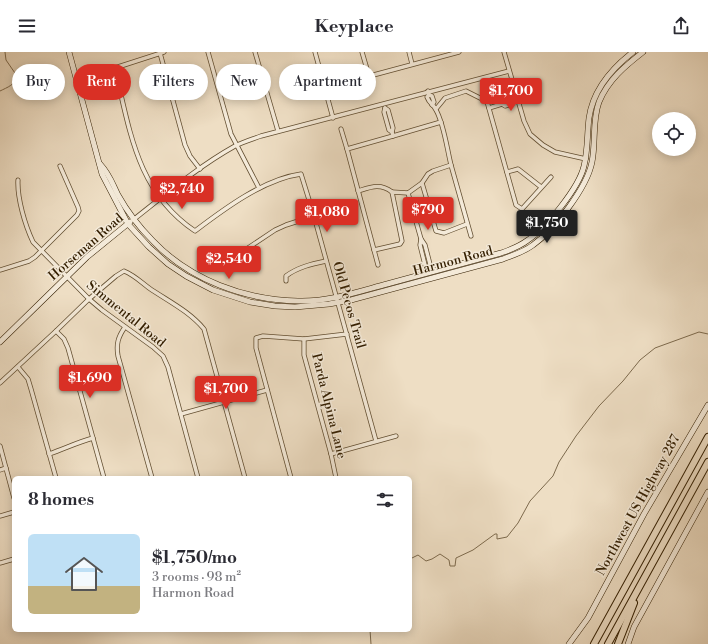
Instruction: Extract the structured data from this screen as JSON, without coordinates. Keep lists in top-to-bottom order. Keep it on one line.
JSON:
{"streets":{"street":["Horseman Road","Harmon Road","Old Pecos Trail","Simmental Road","Parda Alpina Lane","Northwest US Highway 287"]},"crossings":[["Horseman Road","Simmental Road"],["Harmon Road","Old Pecos Trail"]],"page":{"header":"Keyplace","chip":["Buy","Rent","Filters","New","Apartment"],"price":["$1,700","$2,740","$790","$1,080","$1,750","$2,540","$1,690","$1,700"],"heading":"8 homes","list":[{"name":"$1,750/mo","note":"3 rooms · 98 m² · Harmon Road"}]}}
